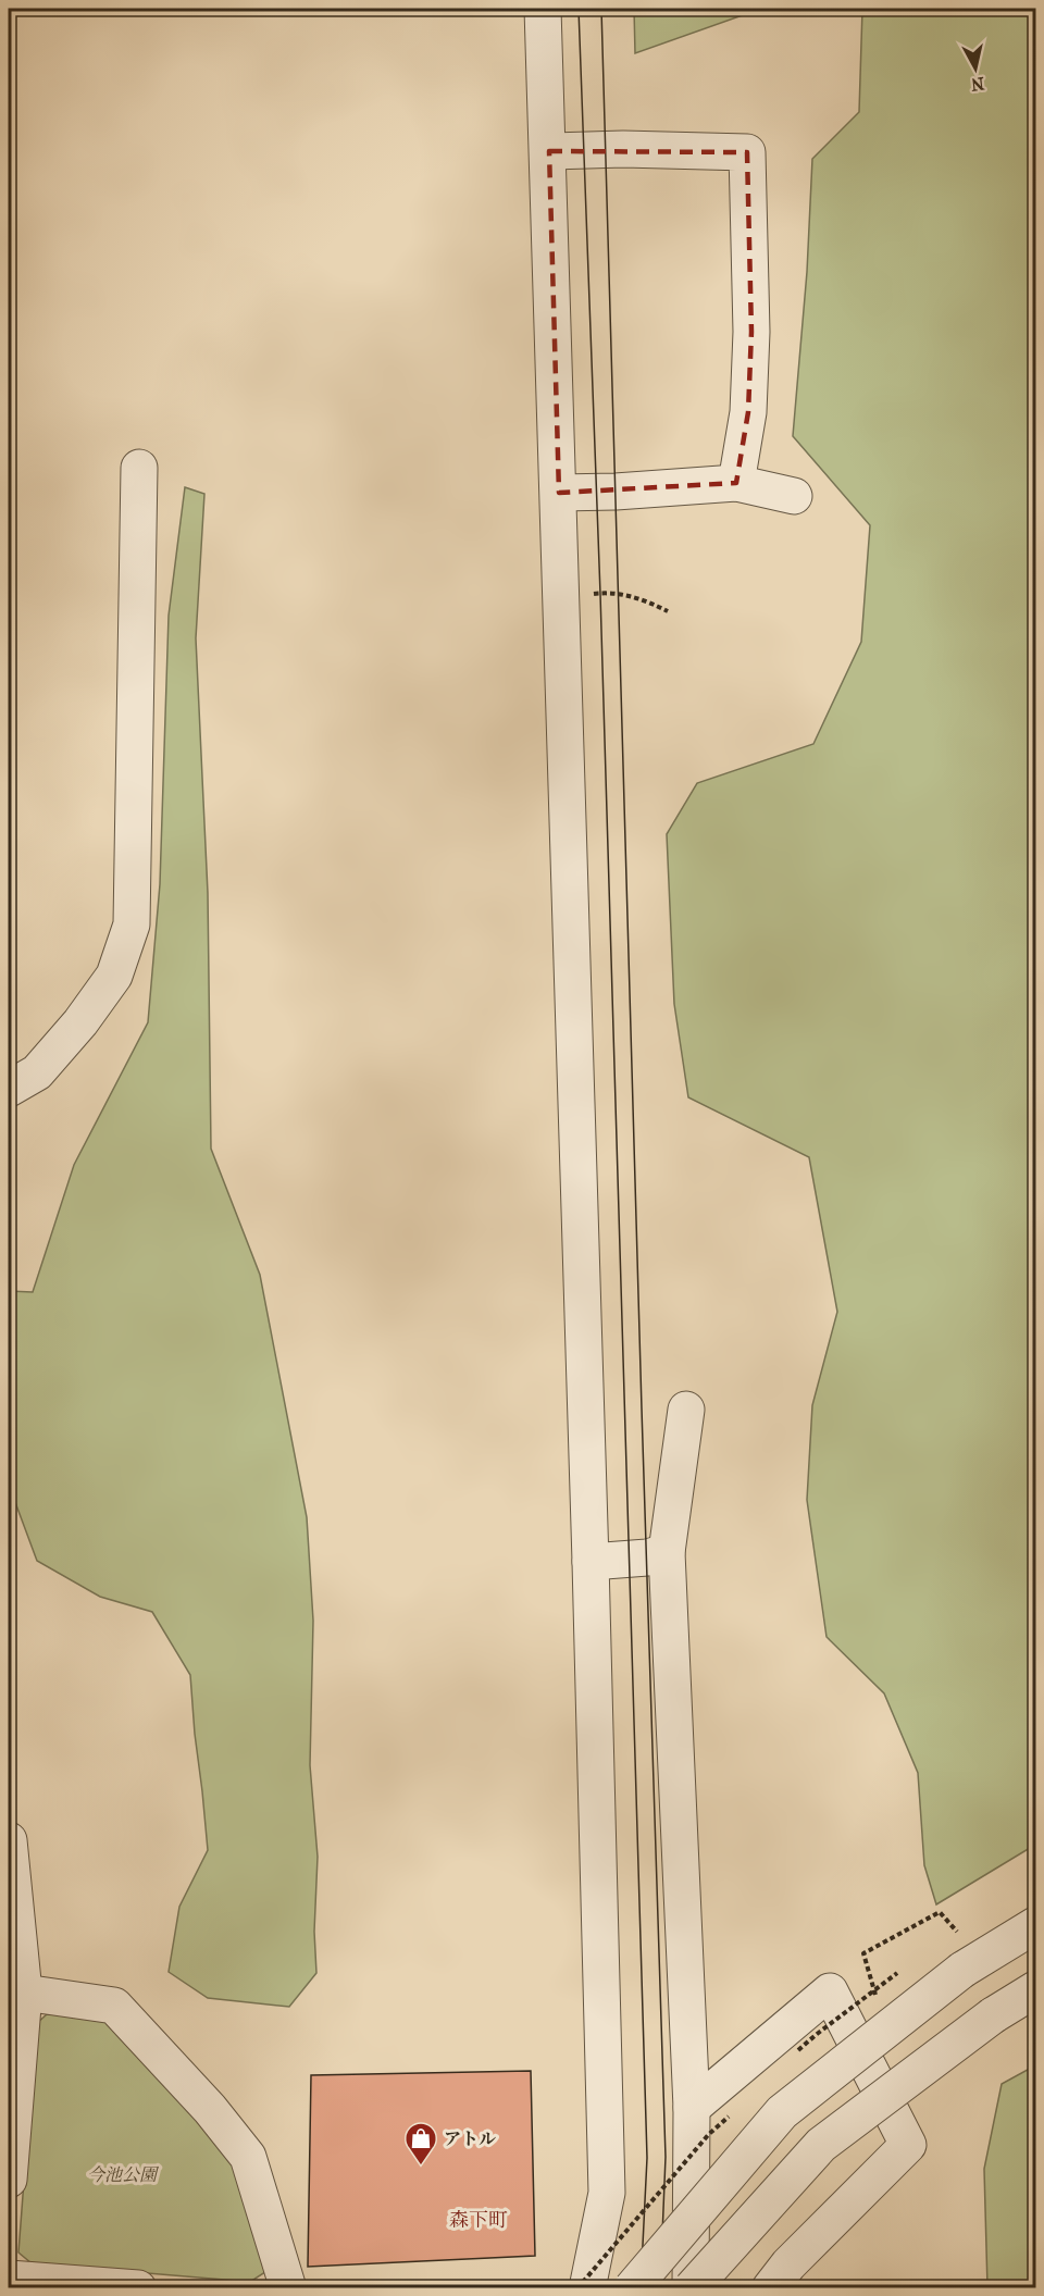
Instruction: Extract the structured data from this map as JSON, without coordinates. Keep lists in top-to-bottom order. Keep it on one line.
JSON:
{"districts":["森下町"],"parks":["今池公園"],"places":{"shop":["アトル"]},"north":"bottom"}
